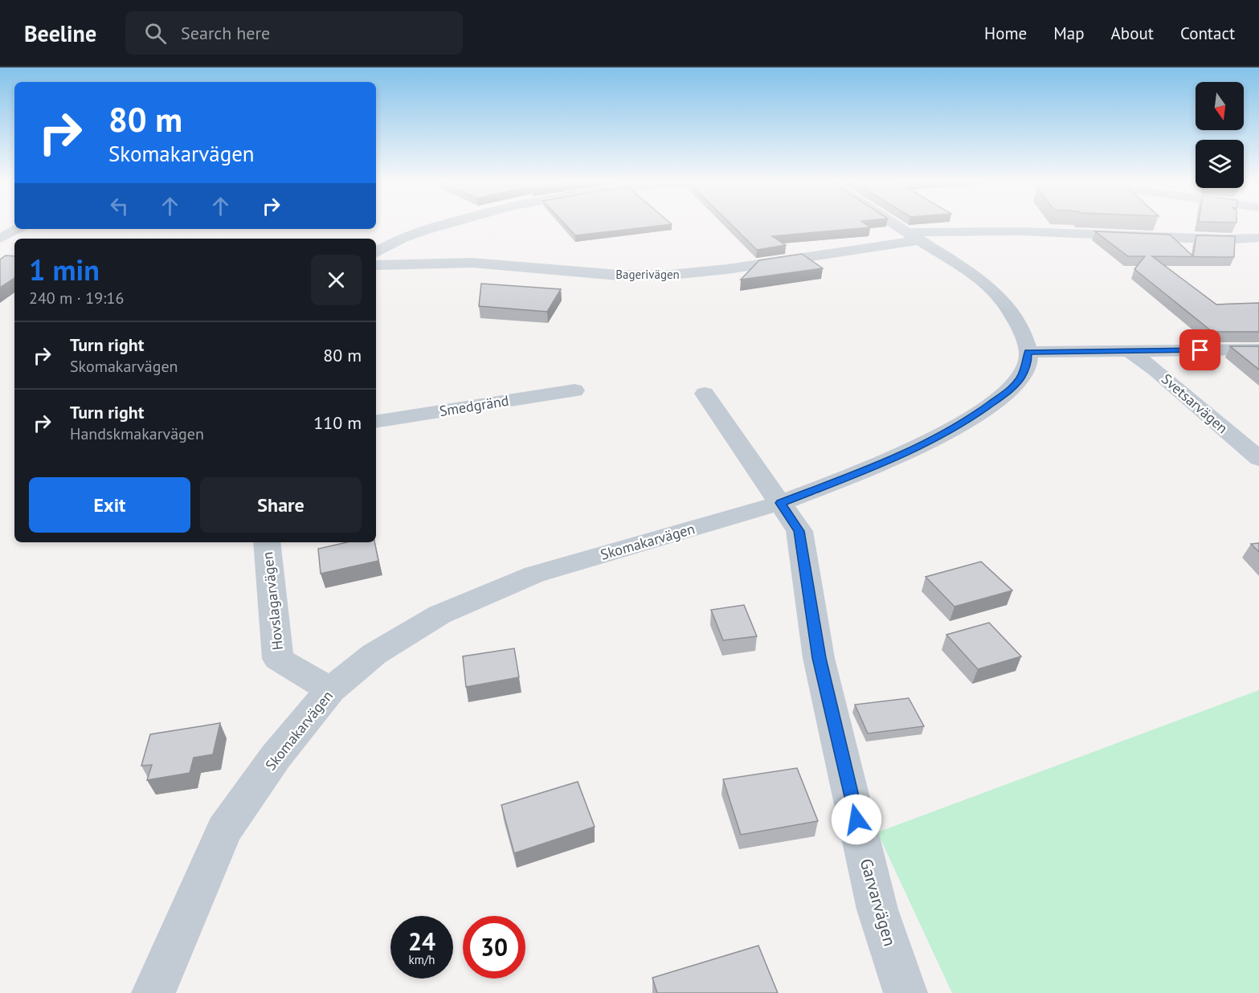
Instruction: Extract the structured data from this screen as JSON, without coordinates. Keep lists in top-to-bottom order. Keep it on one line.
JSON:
{"streets":{"street":["Bagerivägen","Svetsarvägen","Smedgränd","Skomakarvägen","Hovslagarvägen","Garvarvägen"]},"crossings":[["Skomakarvägen","Hovslagarvägen"],["Skomakarvägen","Garvarvägen"]],"north":"bottom","page":{"header":"Beeline","search":"Search here","nav":["Home","Map","About","Contact"],"turn":["80 m","Skomakarvägen"],"heading":["1 min","240 m · 19:16"],"list":[{"name":"Turn right","note":"Skomakarvägen","value":"80 m"},{"name":"Turn right","note":"Handskmakarvägen","value":"110 m"}],"buttons":["Exit","Share"],"speed":"24 km/h","limit":"30"}}
